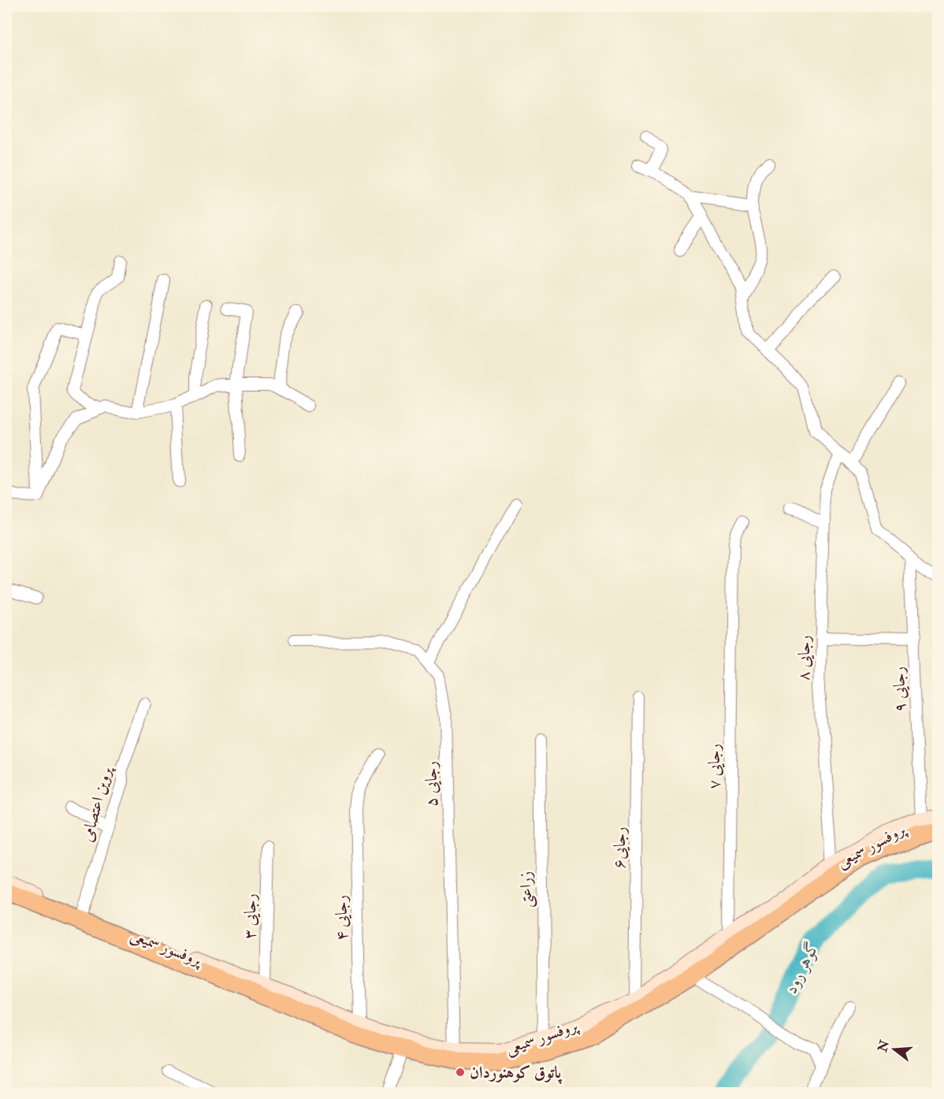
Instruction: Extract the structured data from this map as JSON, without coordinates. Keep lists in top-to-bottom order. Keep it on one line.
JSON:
{"streets":{"main road":["پروفسور سمیعی"],"street":["رجایی ۸","رجایی ۹","رجایی ۷","رجایی ۵","پروین اعتصامی","رجایی۶","زراعتی","رجایی ۳","رجایی ۴"]},"crossings":[["رجایی ۸","پروفسور سمیعی"],["رجایی ۹","پروفسور سمیعی"],["رجایی ۷","پروفسور سمیعی"],["رجایی ۵","پروفسور سمیعی"],["پروین اعتصامی","پروفسور سمیعی"],["پروفسور سمیعی","رجایی۶"],["پروفسور سمیعی","زراعتی"],["پروفسور سمیعی","رجایی ۳"],["پروفسور سمیعی","رجایی ۴"]],"water":["گوهر رود"],"places":["پاتوق کوهنوردان"],"north":"left"}
